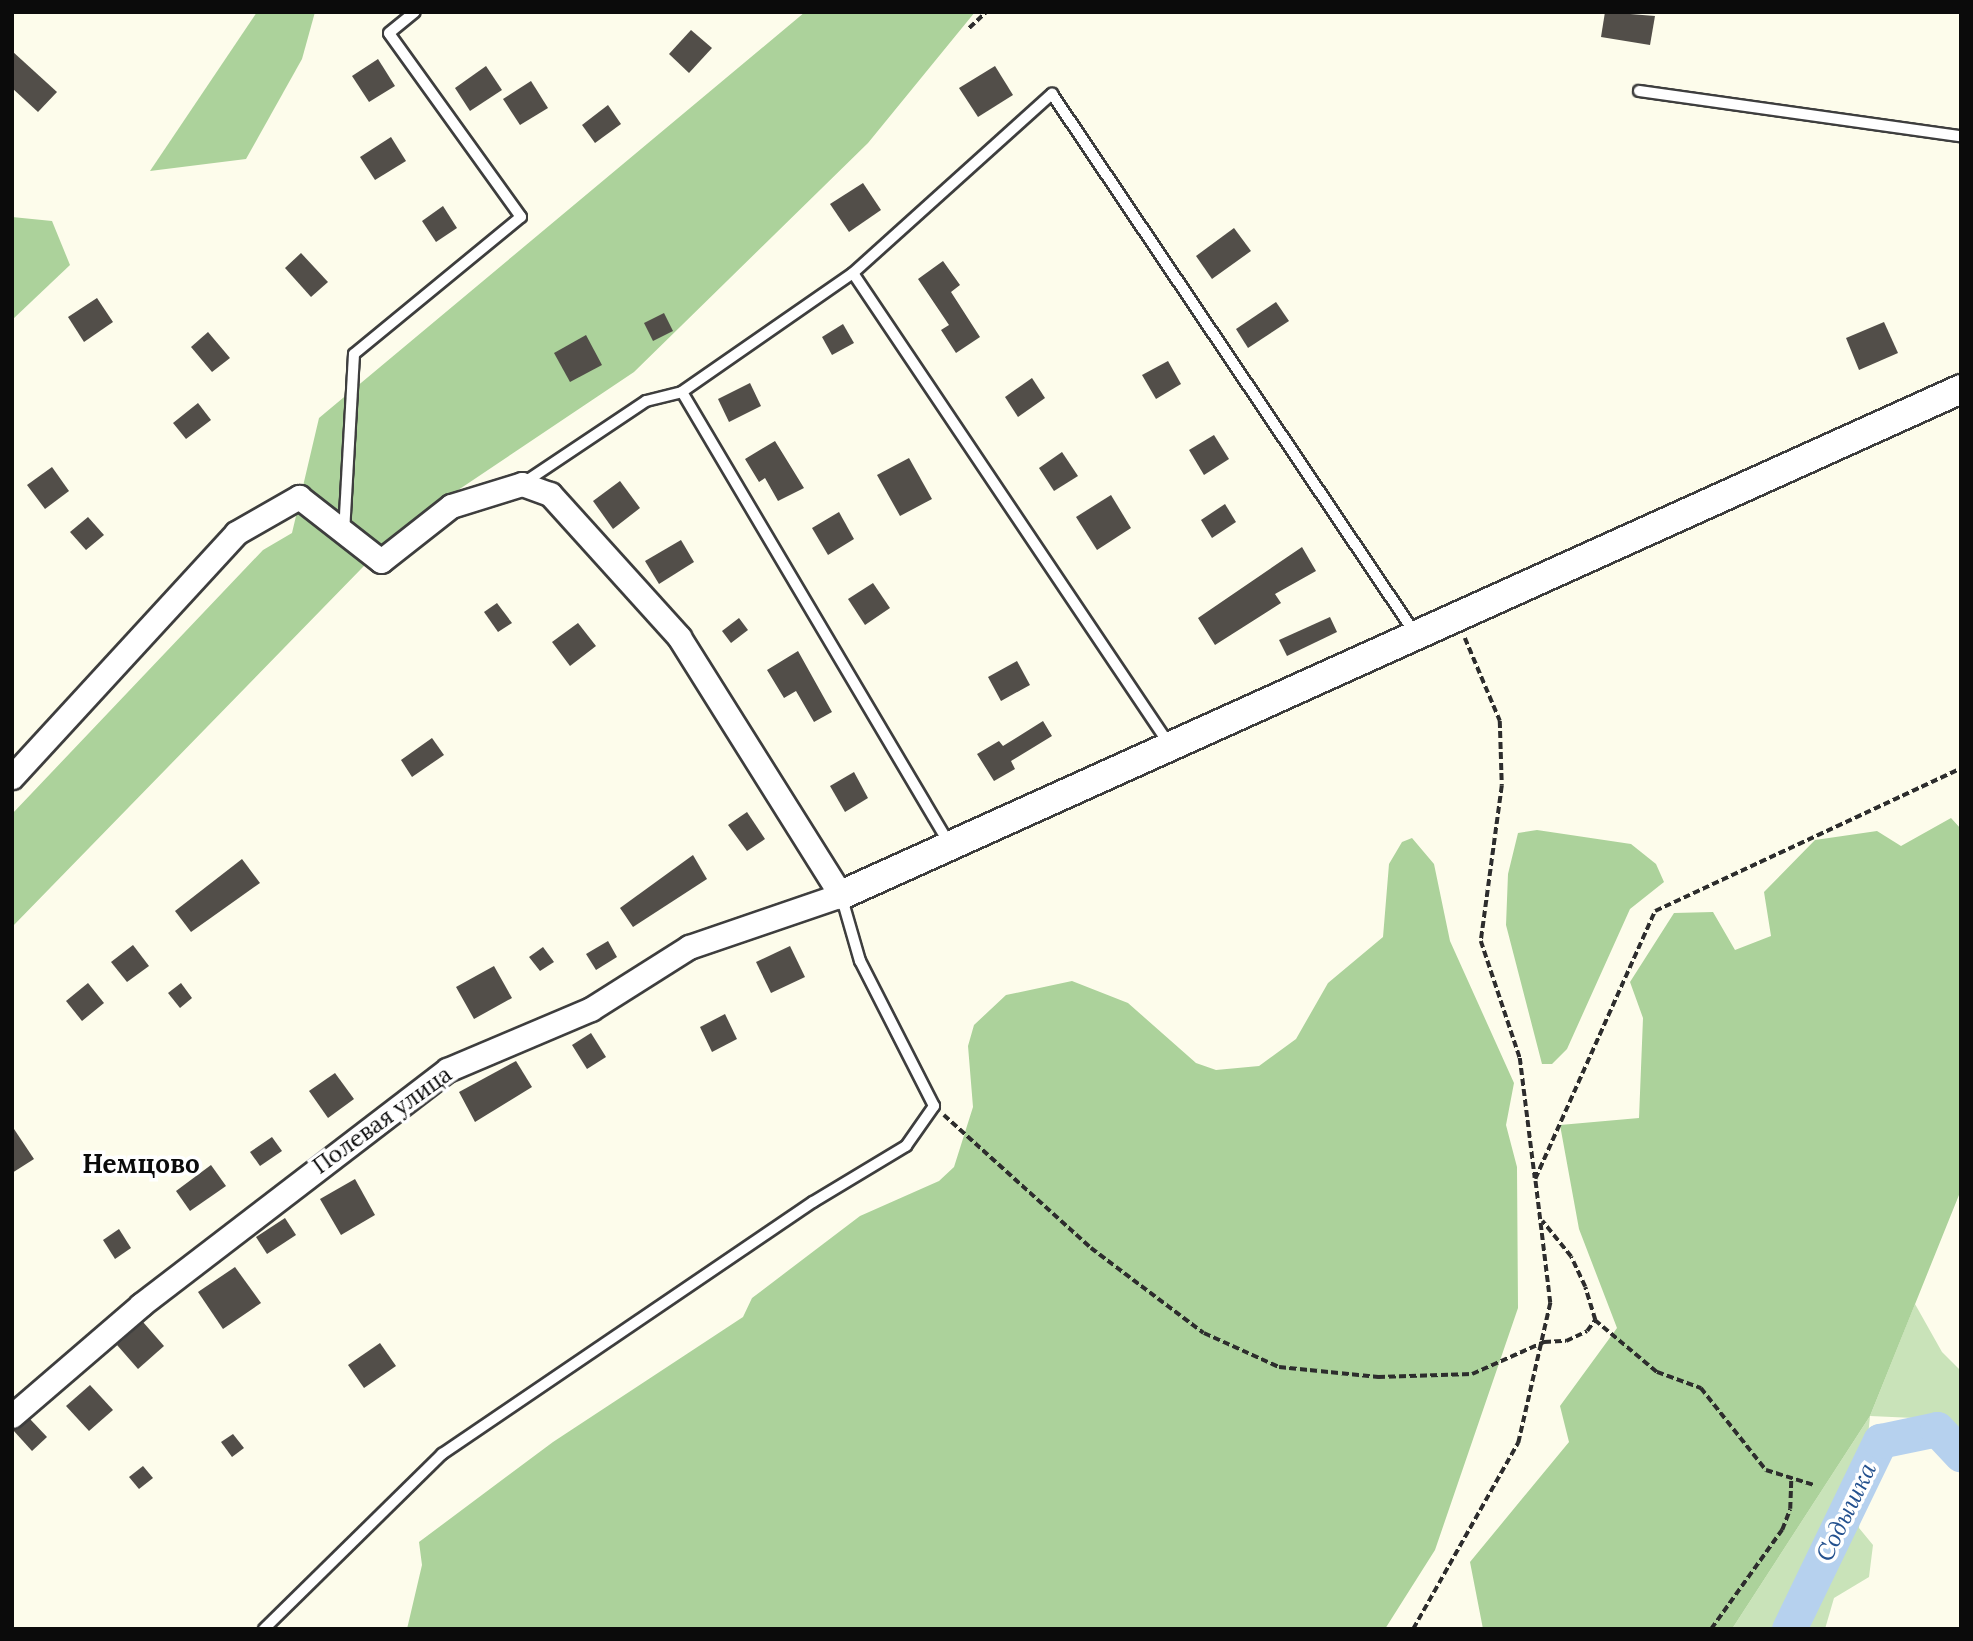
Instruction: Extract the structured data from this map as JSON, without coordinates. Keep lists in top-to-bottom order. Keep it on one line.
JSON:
{"streets":{"street":["Полевая улица"]},"districts":["Немцово"],"water":["Содышка"]}
